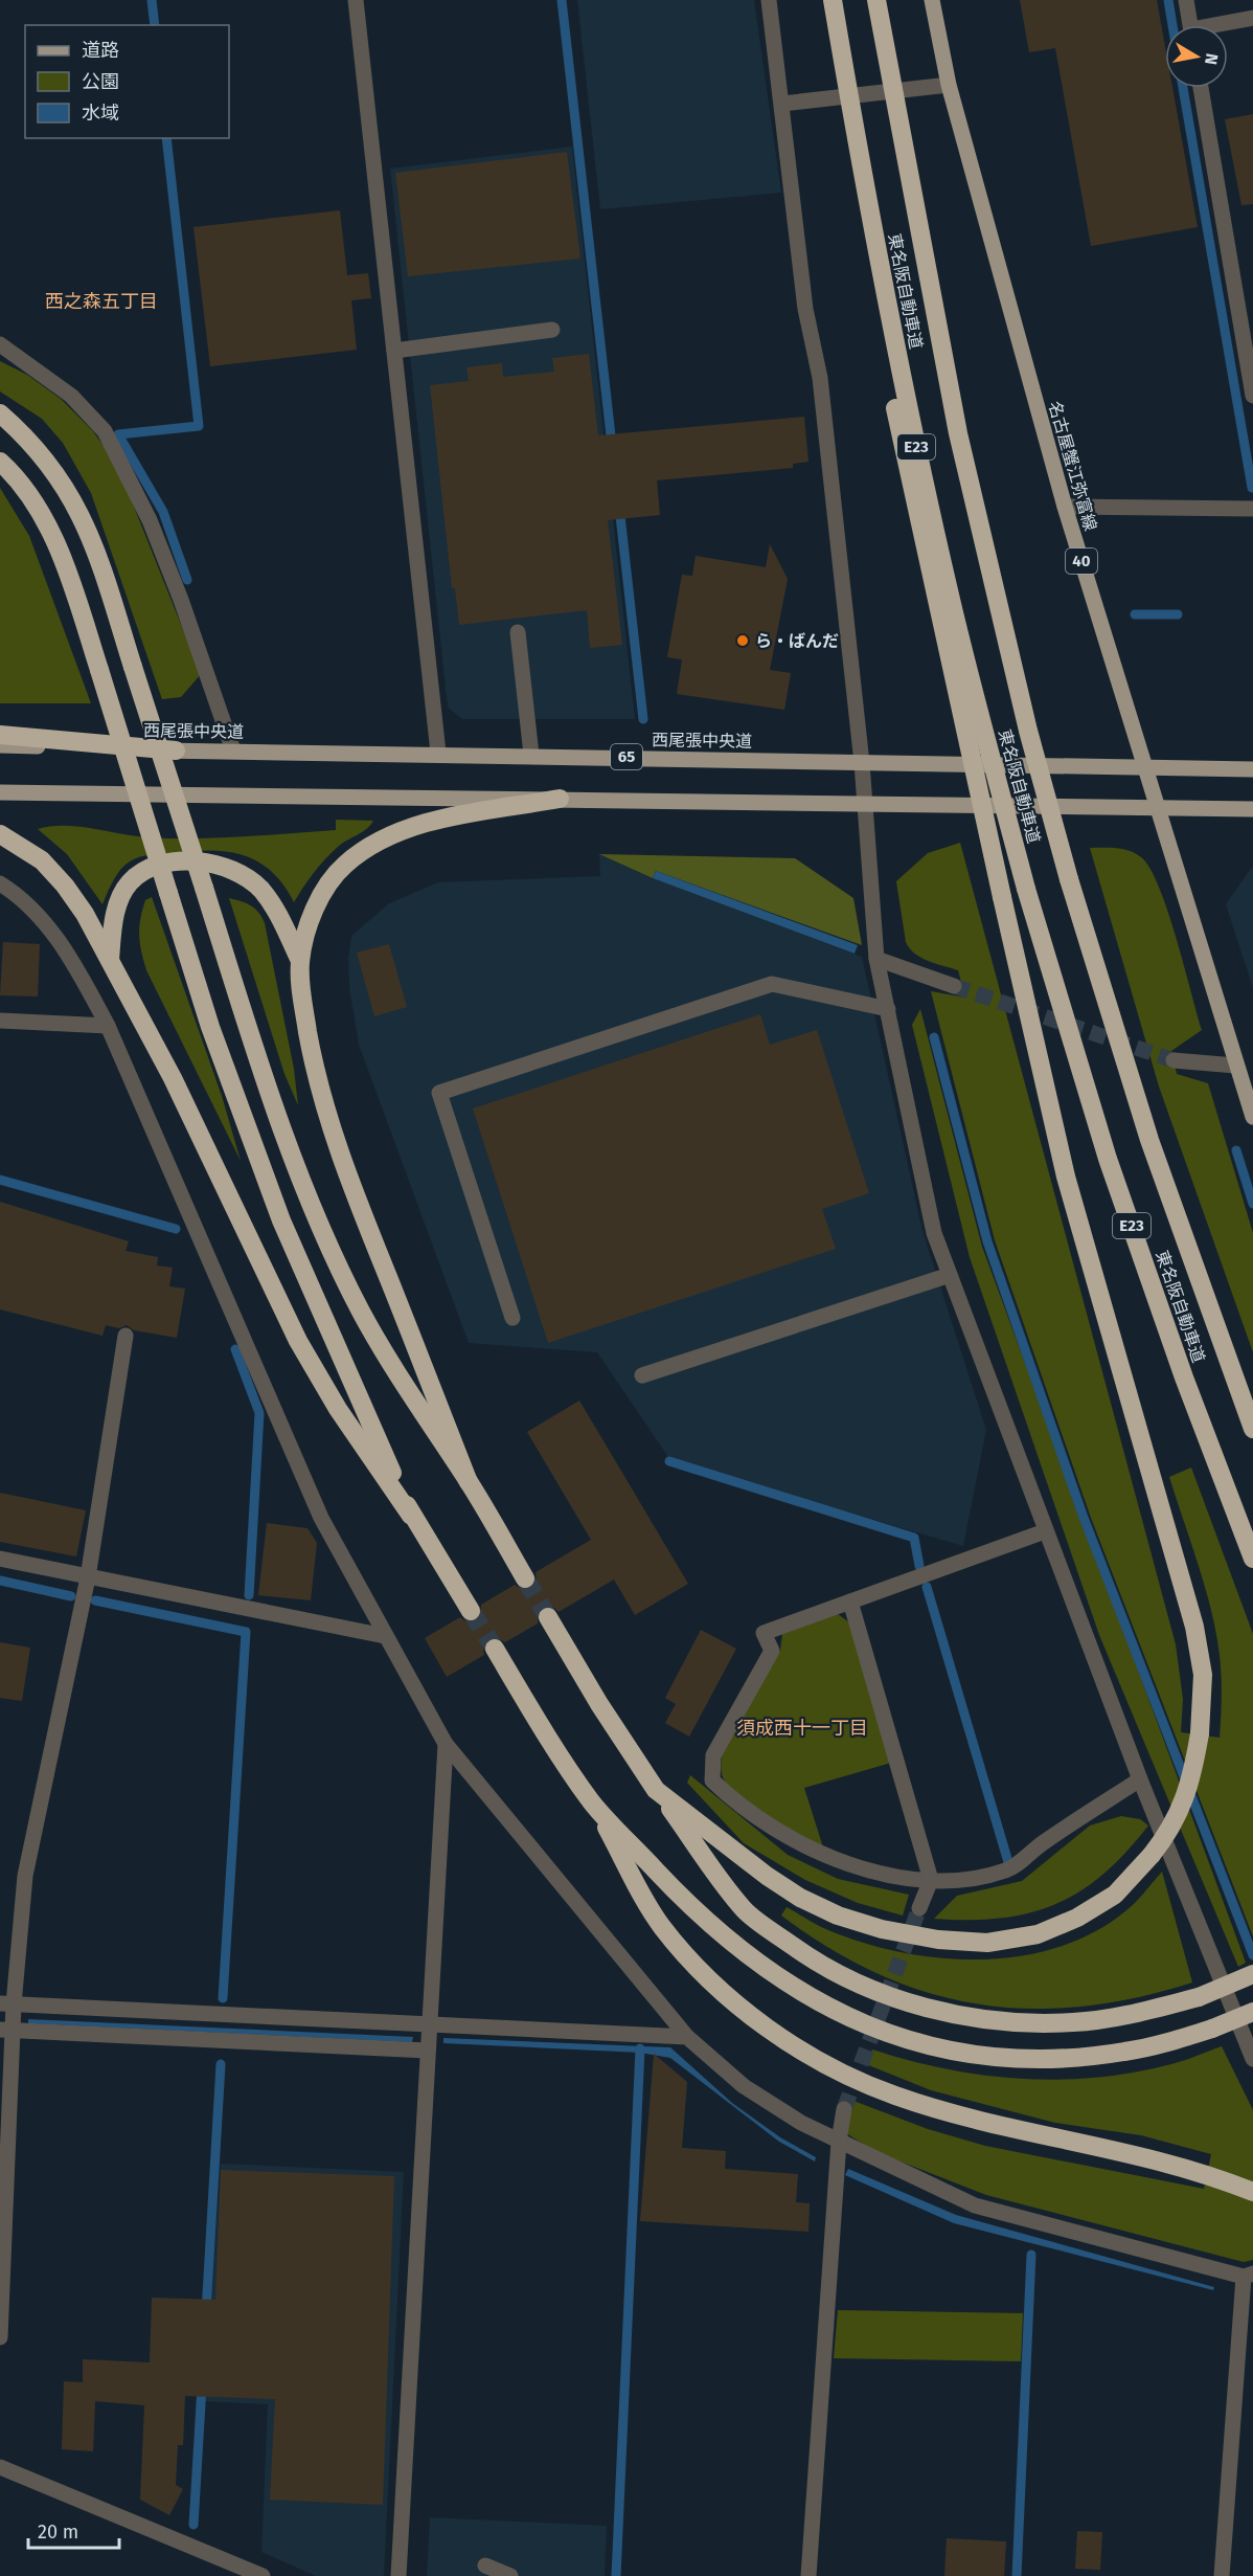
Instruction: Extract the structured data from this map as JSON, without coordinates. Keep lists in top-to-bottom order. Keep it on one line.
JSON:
{"streets":{"highway":["東名阪自動車道","E23"],"main road":["名古屋蟹江弥富線","40","西尾張中央道","65"]},"crossings":[["名古屋蟹江弥富線","西尾張中央道"]],"districts":["西之森五丁目","須成西十一丁目"],"places":["ら・ばんだ"],"legend":["道路","公園","水域"],"scale_bar":"20 m","north":"right"}
